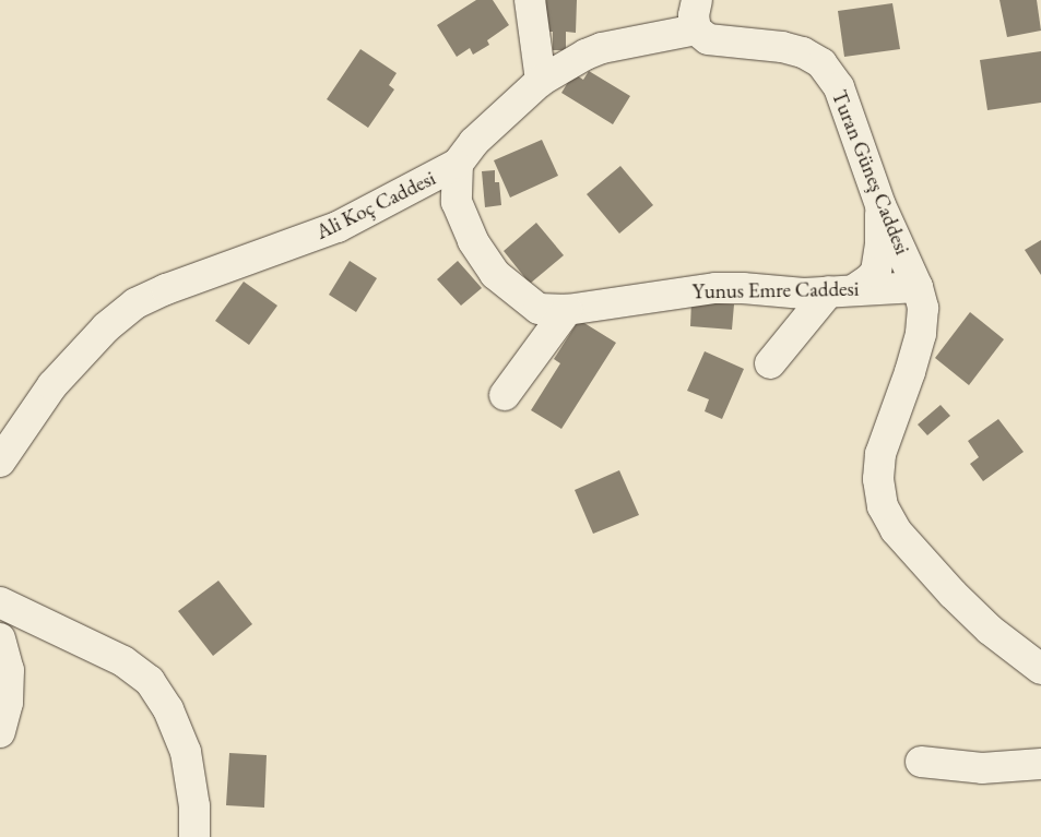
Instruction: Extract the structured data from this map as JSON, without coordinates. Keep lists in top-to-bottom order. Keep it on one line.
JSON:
{"streets":{"street":["Turan Güneş Caddesi","Ali Koç Caddesi","Yunus Emre Caddesi"]},"crossings":[["Turan Güneş Caddesi","Ali Koç Caddesi"],["Turan Güneş Caddesi","Yunus Emre Caddesi"]]}
